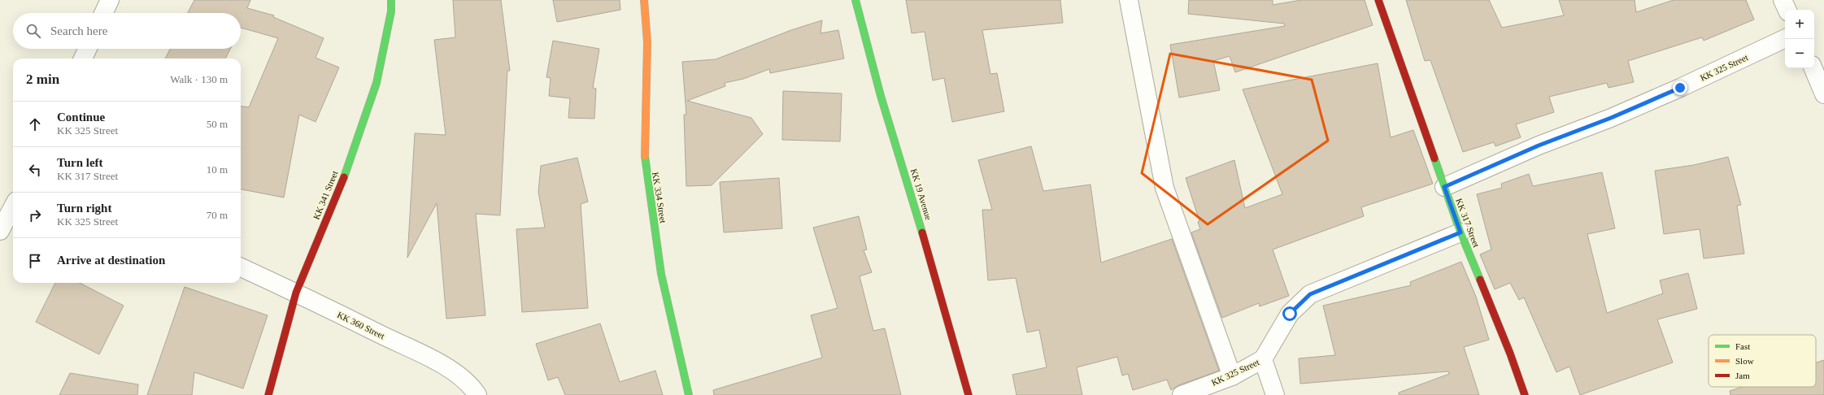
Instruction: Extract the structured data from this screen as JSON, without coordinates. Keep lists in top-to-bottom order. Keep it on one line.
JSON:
{"streets":{"street":["KK 325 Street","KK 19 Avenue","KK 341 Street","KK 334 Street","KK 317 Street","KK 360 Street"]},"crossings":[["KK 325 Street","KK 317 Street"],["KK 341 Street","KK 360 Street"]],"legend":["Fast","Slow","Jam"],"page":{"map_buttons":["+","−"],"search":"Search here","heading":["2 min","Walk · 130 m"],"list":[["Continue","KK 325 Street","50 m"],["Turn left","KK 317 Street","10 m"],["Turn right","KK 325 Street","70 m"],"Arrive at destination"]}}
